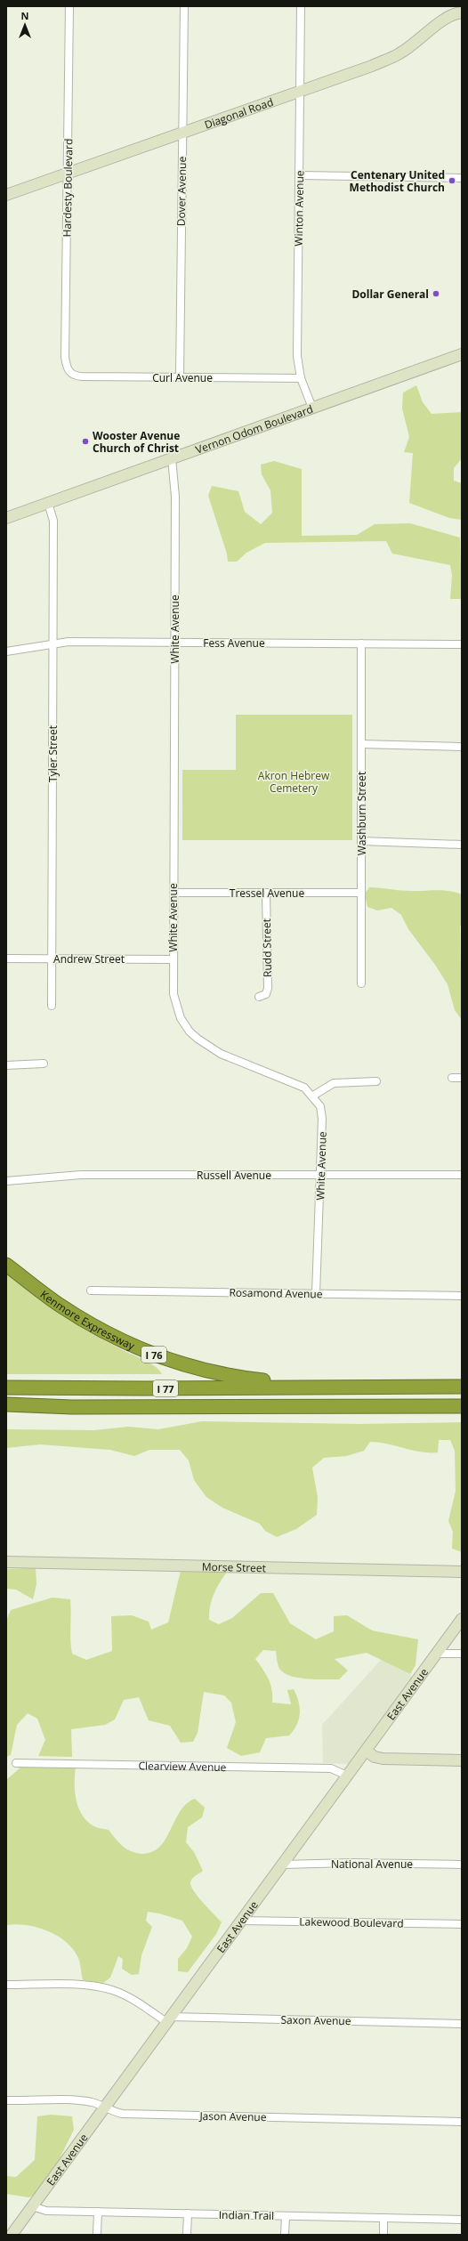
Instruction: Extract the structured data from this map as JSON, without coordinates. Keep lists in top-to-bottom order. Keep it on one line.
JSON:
{"streets":{"highway":["Kenmore Expressway","I 76","I 77"],"main road":["Diagonal Road","Vernon Odom Boulevard","Morse Street","East Avenue"],"street":["Hardesty Boulevard","Dover Avenue","Winton Avenue","Curl Avenue","White Avenue","Fess Avenue","Tyler Street","Washburn Street","Tressel Avenue","Rudd Street","Andrew Street","Russell Avenue","Rosamond Avenue","Clearview Avenue","National Avenue","Lakewood Boulevard","Saxon Avenue","Jason Avenue","Indian Trail"]},"crossings":[["Diagonal Road","Hardesty Boulevard"],["Diagonal Road","Dover Avenue"],["Diagonal Road","Winton Avenue"],["Hardesty Boulevard","Curl Avenue"],["Dover Avenue","Curl Avenue"],["Winton Avenue","Curl Avenue"],["Winton Avenue","Vernon Odom Boulevard"],["Vernon Odom Boulevard","White Avenue"],["Vernon Odom Boulevard","Tyler Street"],["White Avenue","Fess Avenue"],["White Avenue","Tressel Avenue"],["White Avenue","Andrew Street"],["White Avenue","Russell Avenue"],["White Avenue","Rosamond Avenue"],["Fess Avenue","Tyler Street"],["Fess Avenue","Washburn Street"],["Tyler Street","Andrew Street"],["Washburn Street","Tressel Avenue"],["Tressel Avenue","Rudd Street"],["Kenmore Expressway","I 76"],["Kenmore Expressway","I 77"],["I 76","I 77"],["East Avenue","Clearview Avenue"],["East Avenue","National Avenue"],["East Avenue","Lakewood Boulevard"],["East Avenue","Saxon Avenue"],["East Avenue","Jason Avenue"],["East Avenue","Indian Trail"]],"parks":["Akron Hebrew Cemetery"],"places":["Centenary United Methodist Church","Dollar General","Wooster Avenue Church of Christ"],"north":"top"}
